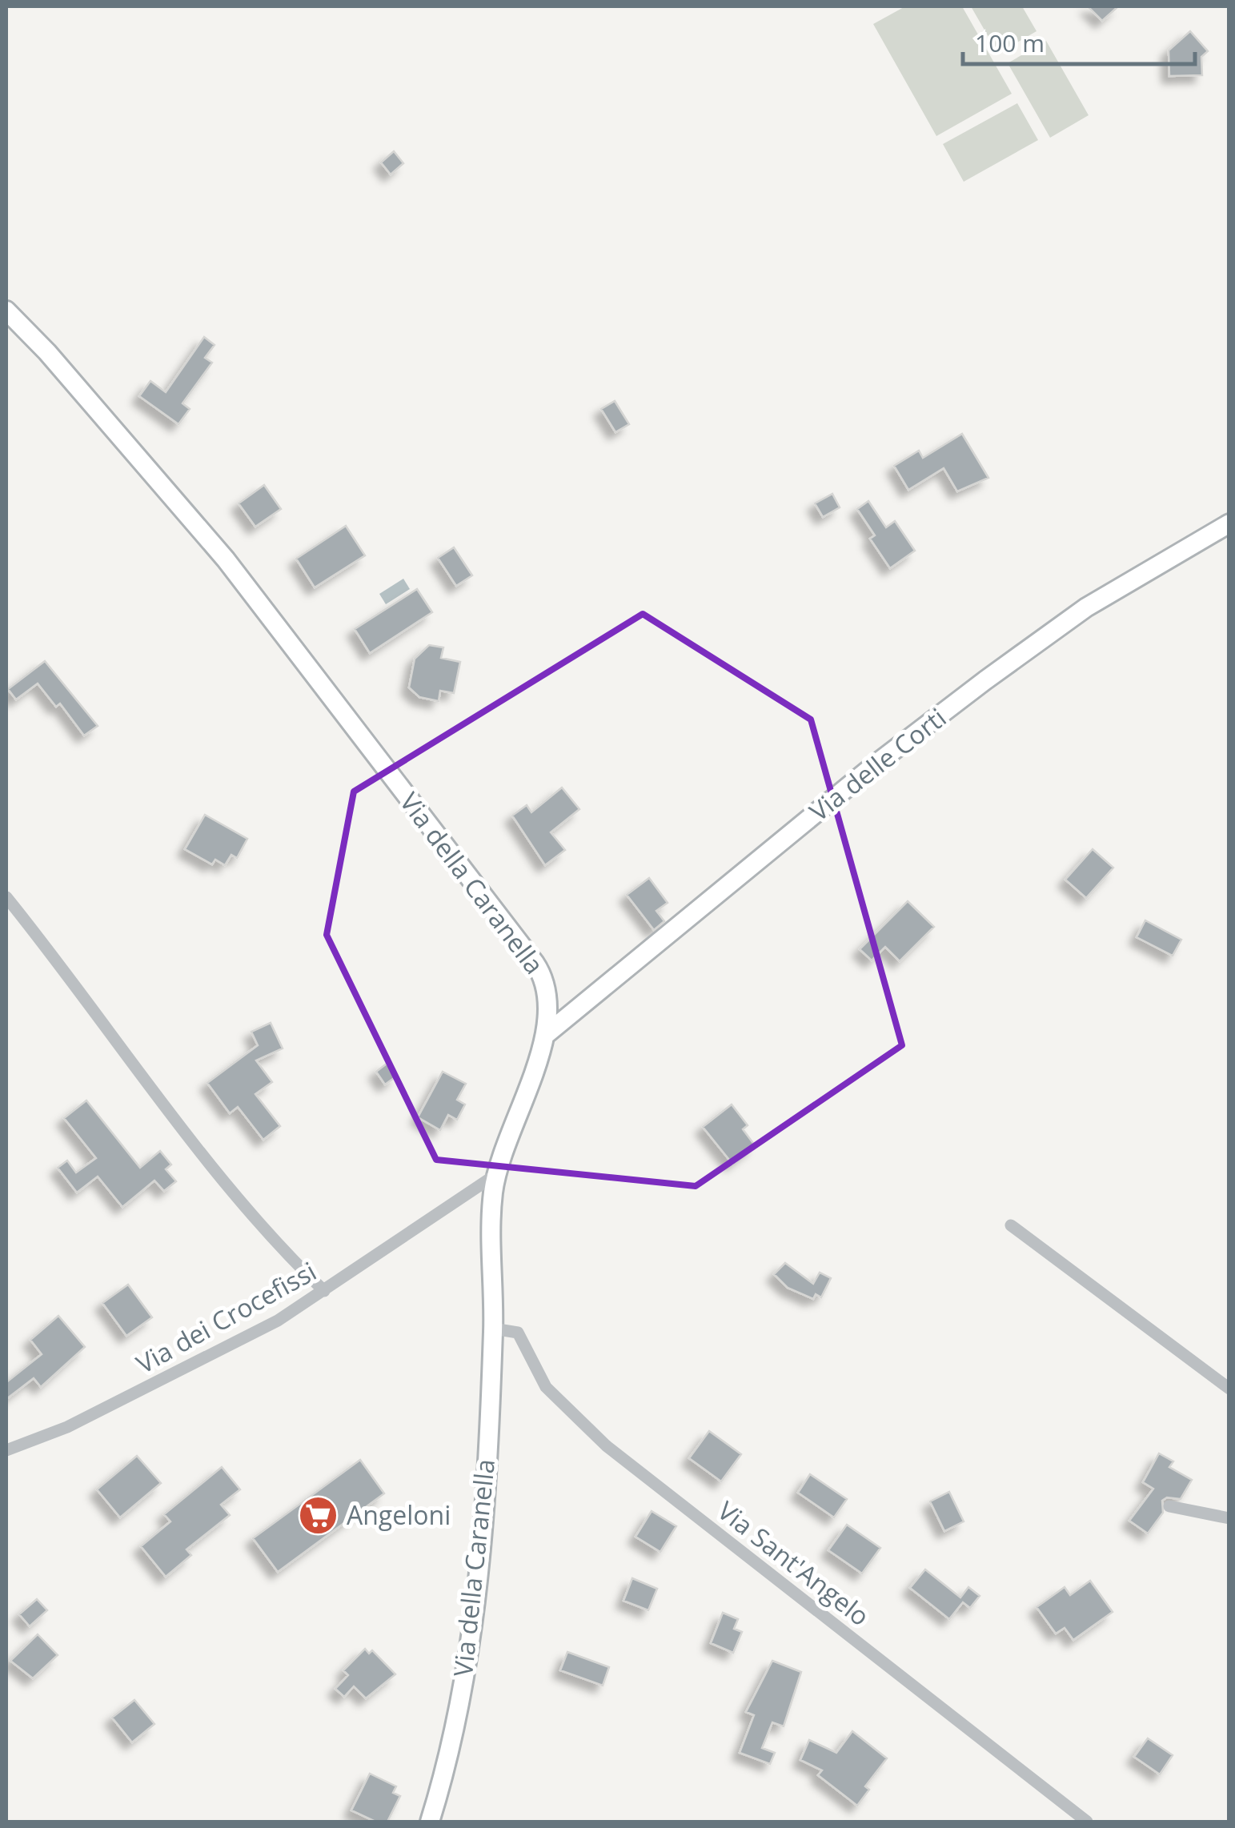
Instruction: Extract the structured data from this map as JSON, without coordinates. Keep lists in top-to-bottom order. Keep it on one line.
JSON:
{"streets":{"main road":["Via delle Corti","Via della Caranella"],"street":["Via dei Crocefissi","Via Sant'Angelo"]},"crossings":[["Via delle Corti","Via della Caranella"],["Via della Caranella","Via dei Crocefissi"],["Via della Caranella","Via Sant'Angelo"]],"places":{"supermarket":["Angeloni"]},"scale_bar":"100 m"}
